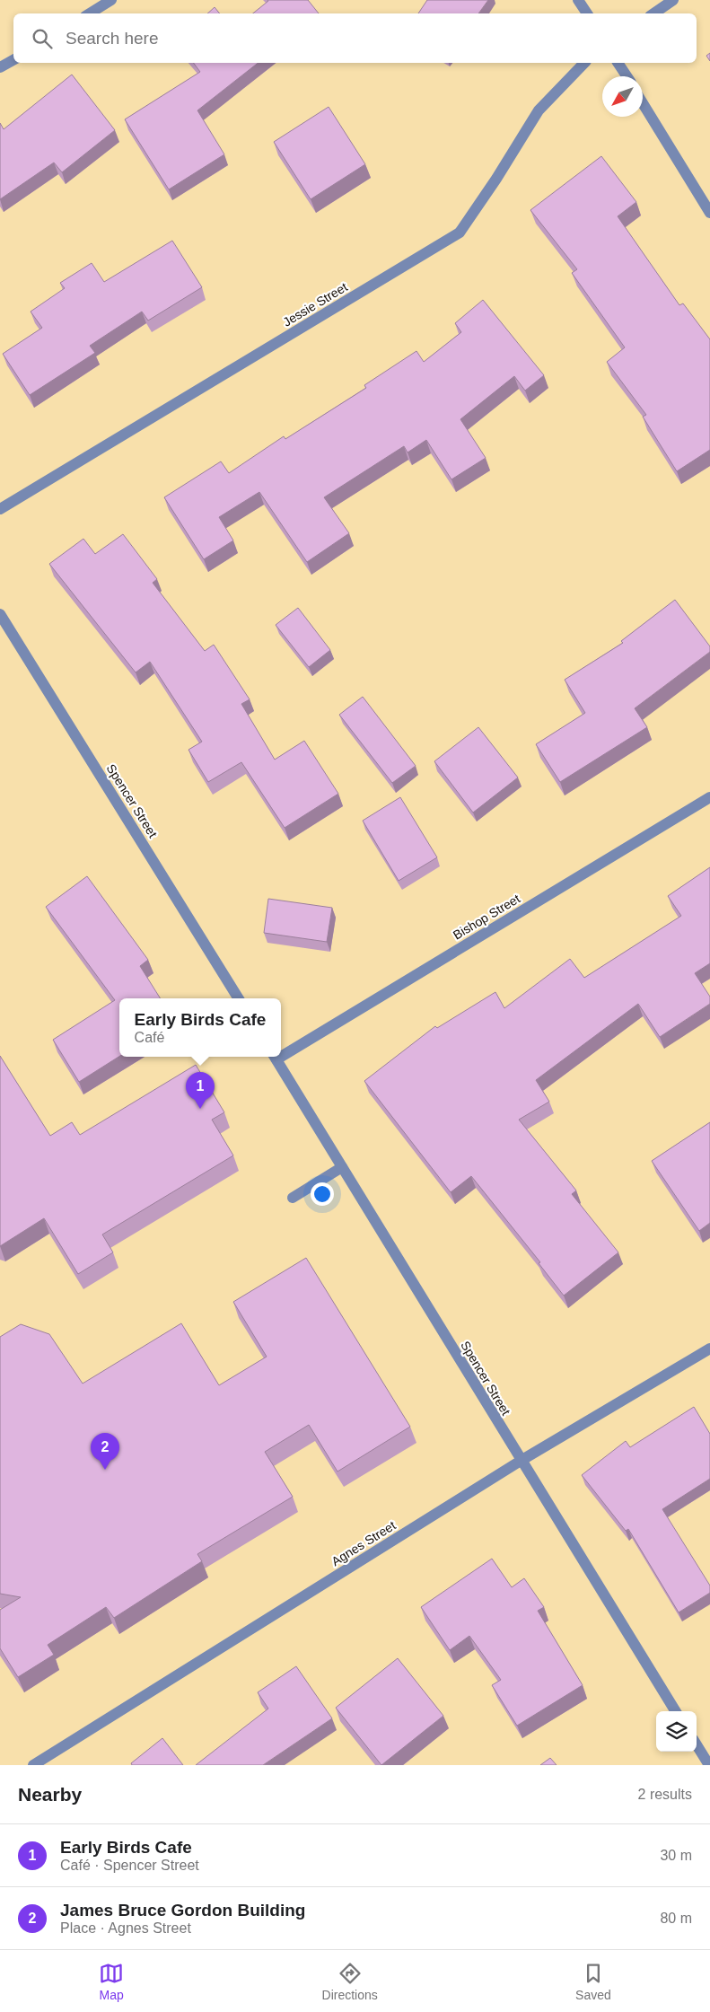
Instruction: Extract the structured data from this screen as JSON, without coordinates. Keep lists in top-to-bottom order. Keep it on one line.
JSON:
{"streets":{"street":["Jessie Street","Spencer Street","Bishop Street","Agnes Street"]},"crossings":[["Spencer Street","Agnes Street"]],"north":"bottom left","page":{"search":"Search here","popup":["Early Birds Cafe","Café"],"pins":["1","2"],"heading":["Nearby","2 results"],"list":[{"mark":"1","name":"Early Birds Cafe","note":"Café · Spencer Street","value":"30 m"},{"mark":"2","name":"James Bruce Gordon Building","note":"Place · Agnes Street","value":"80 m"}],"nav":["Map","Directions","Saved"]}}
